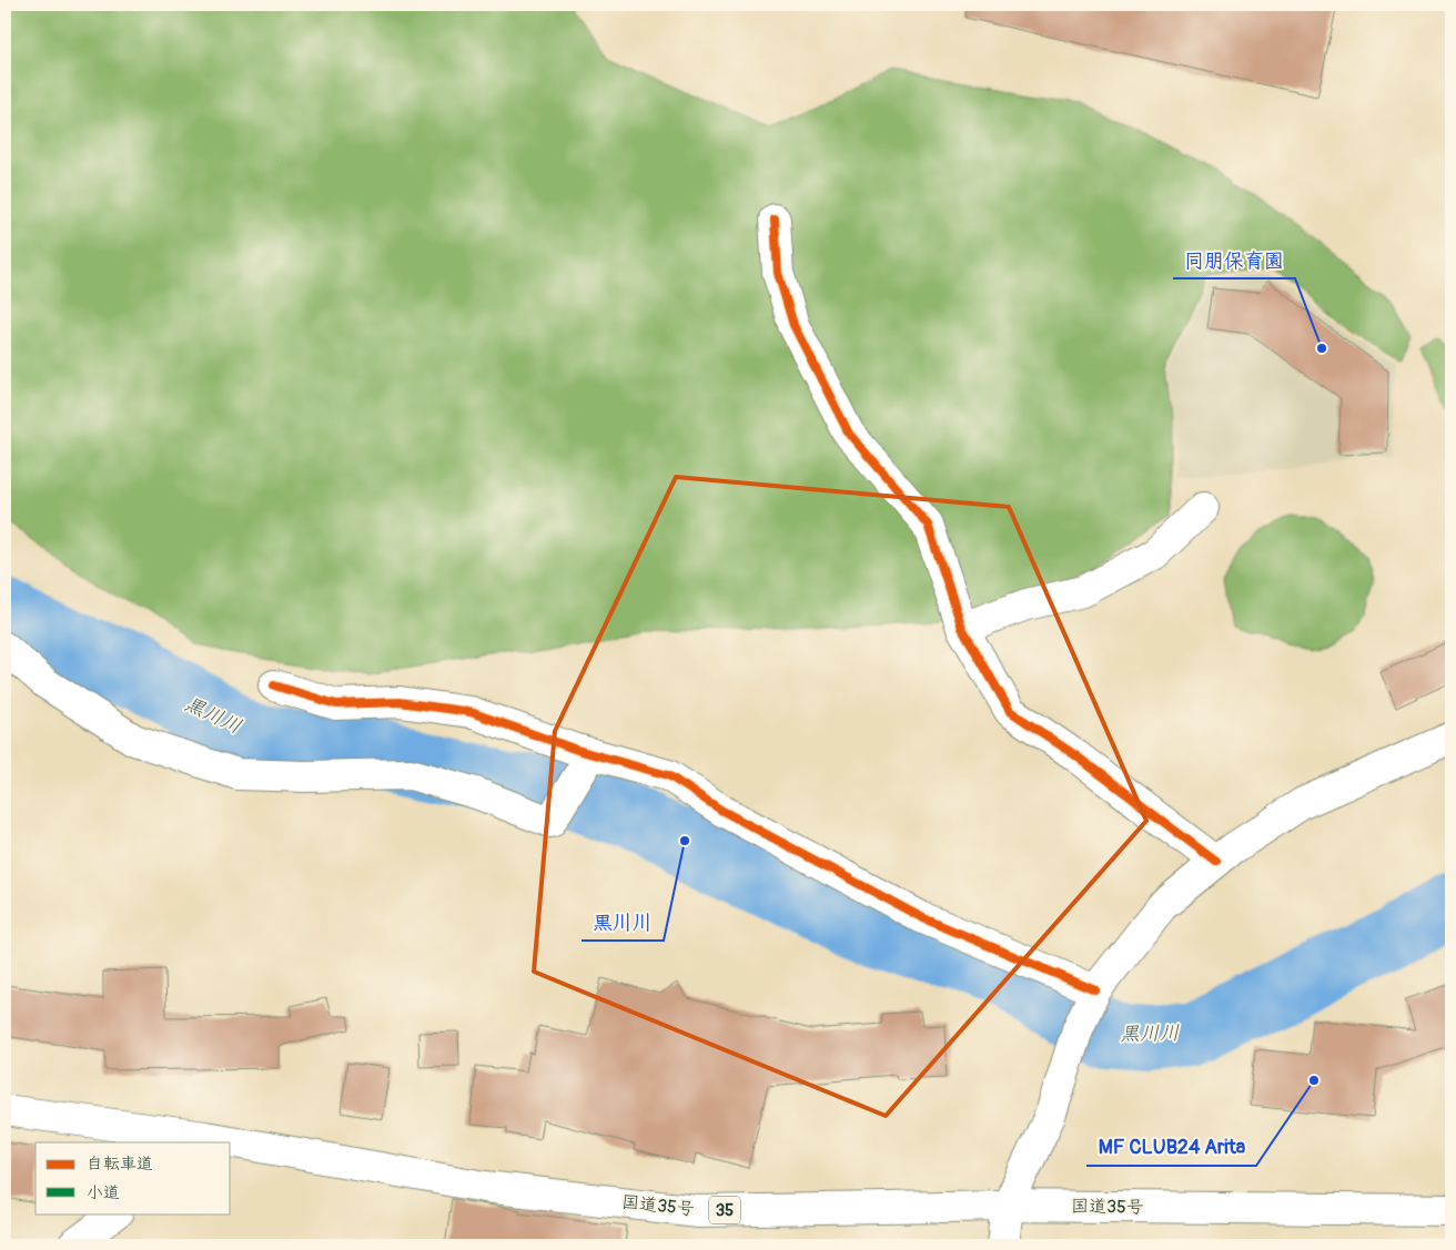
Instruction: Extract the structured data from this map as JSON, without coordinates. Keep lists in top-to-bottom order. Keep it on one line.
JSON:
{"streets":{"main road":["国道35号","35"]},"water":["黒川川"],"places":["同朋保育園","黒川川","MF CLUB24 Arita"],"legend":["自転車道","小道"]}
